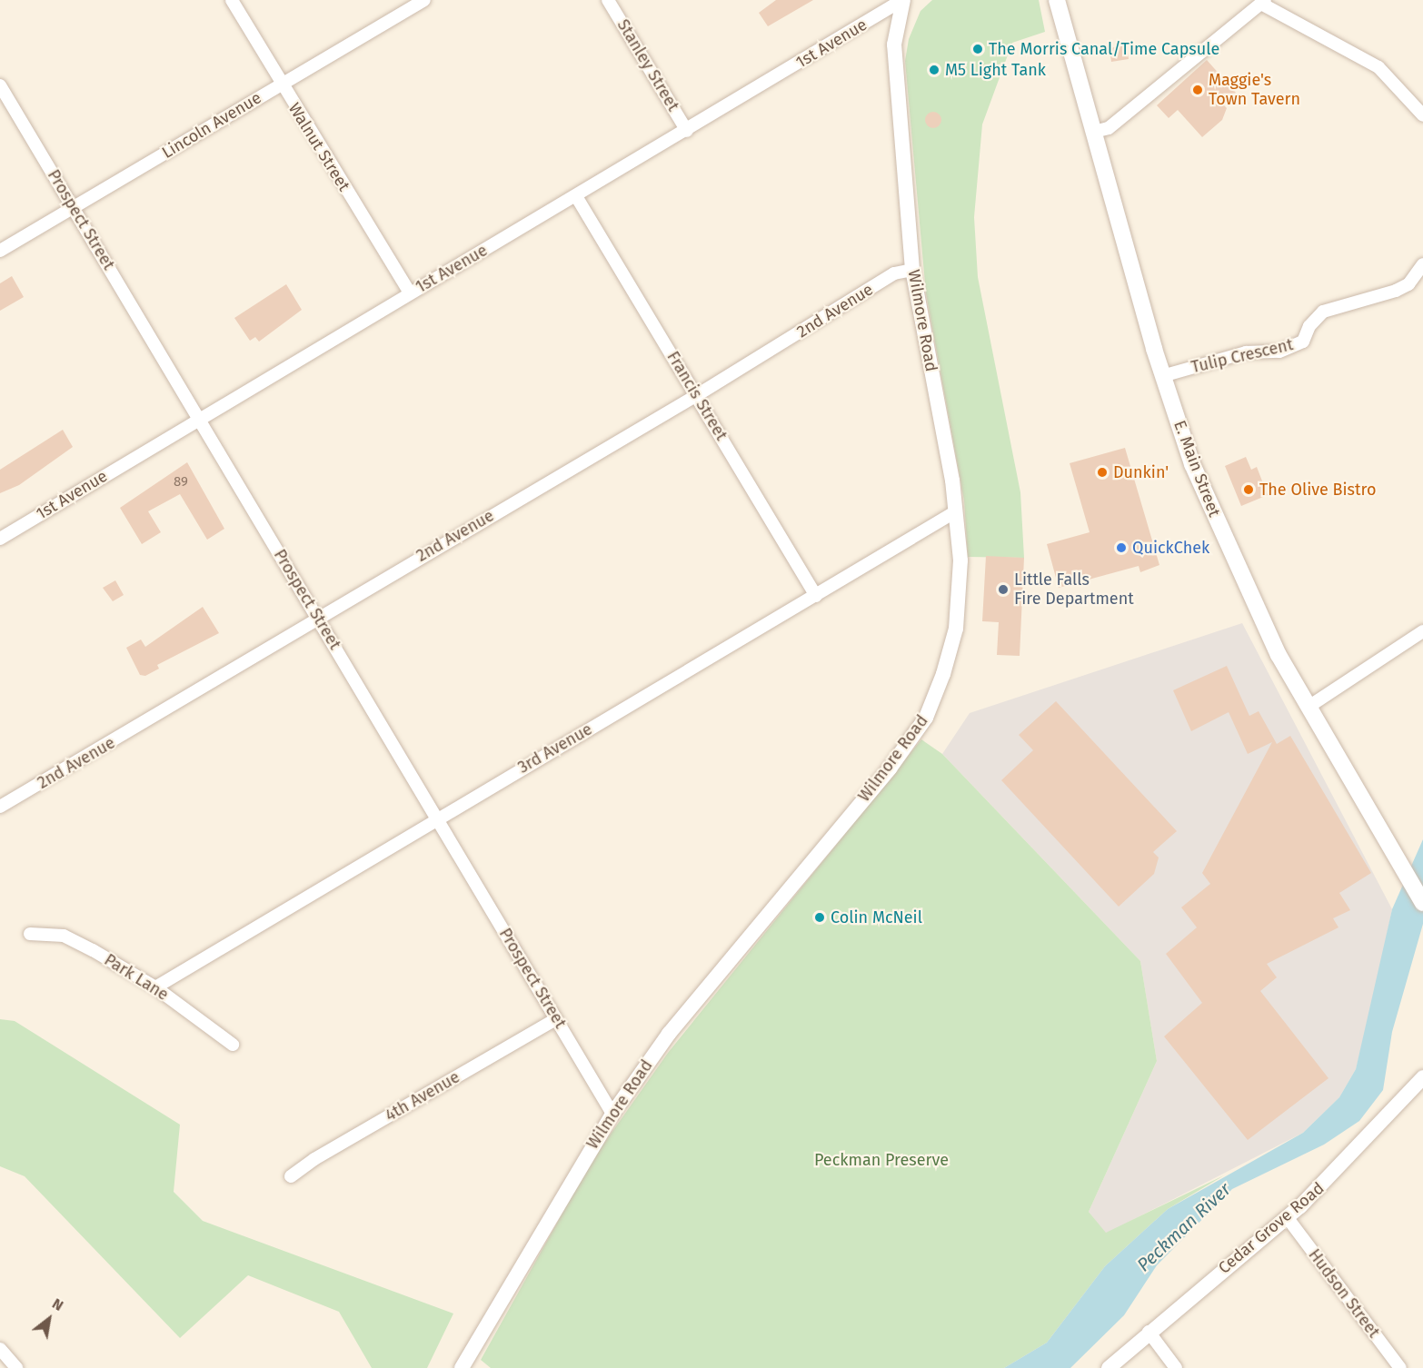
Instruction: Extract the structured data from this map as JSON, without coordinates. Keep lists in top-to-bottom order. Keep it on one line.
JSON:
{"streets":{"main road":["E. Main Street"],"street":["1st Avenue","Stanley Street","Lincoln Avenue","Walnut Street","Prospect Street","2nd Avenue","Wilmore Road","Tulip Crescent","Francis Street","3rd Avenue","Park Lane","4th Avenue","Cedar Grove Road","Hudson Street"]},"crossings":[["1st Avenue","Stanley Street"],["1st Avenue","Walnut Street"],["1st Avenue","Prospect Street"],["1st Avenue","Wilmore Road"],["1st Avenue","Francis Street"],["Lincoln Avenue","Walnut Street"],["Lincoln Avenue","Prospect Street"],["Prospect Street","2nd Avenue"],["Prospect Street","Wilmore Road"],["Prospect Street","3rd Avenue"],["Prospect Street","4th Avenue"],["2nd Avenue","Wilmore Road"],["2nd Avenue","Francis Street"],["Wilmore Road","3rd Avenue"],["Tulip Crescent","E. Main Street"],["Francis Street","3rd Avenue"],["3rd Avenue","Park Lane"],["Cedar Grove Road","Hudson Street"]],"water":["Peckman River"],"parks":["Peckman Preserve"],"places":["The Morris Canal/Time Capsule","M5 Light Tank","Maggie's Town Tavern","Dunkin'","The Olive Bistro","QuickChek","Little Falls Fire Department","Colin McNeil"],"house_numbers":["89"],"north":"top right"}
